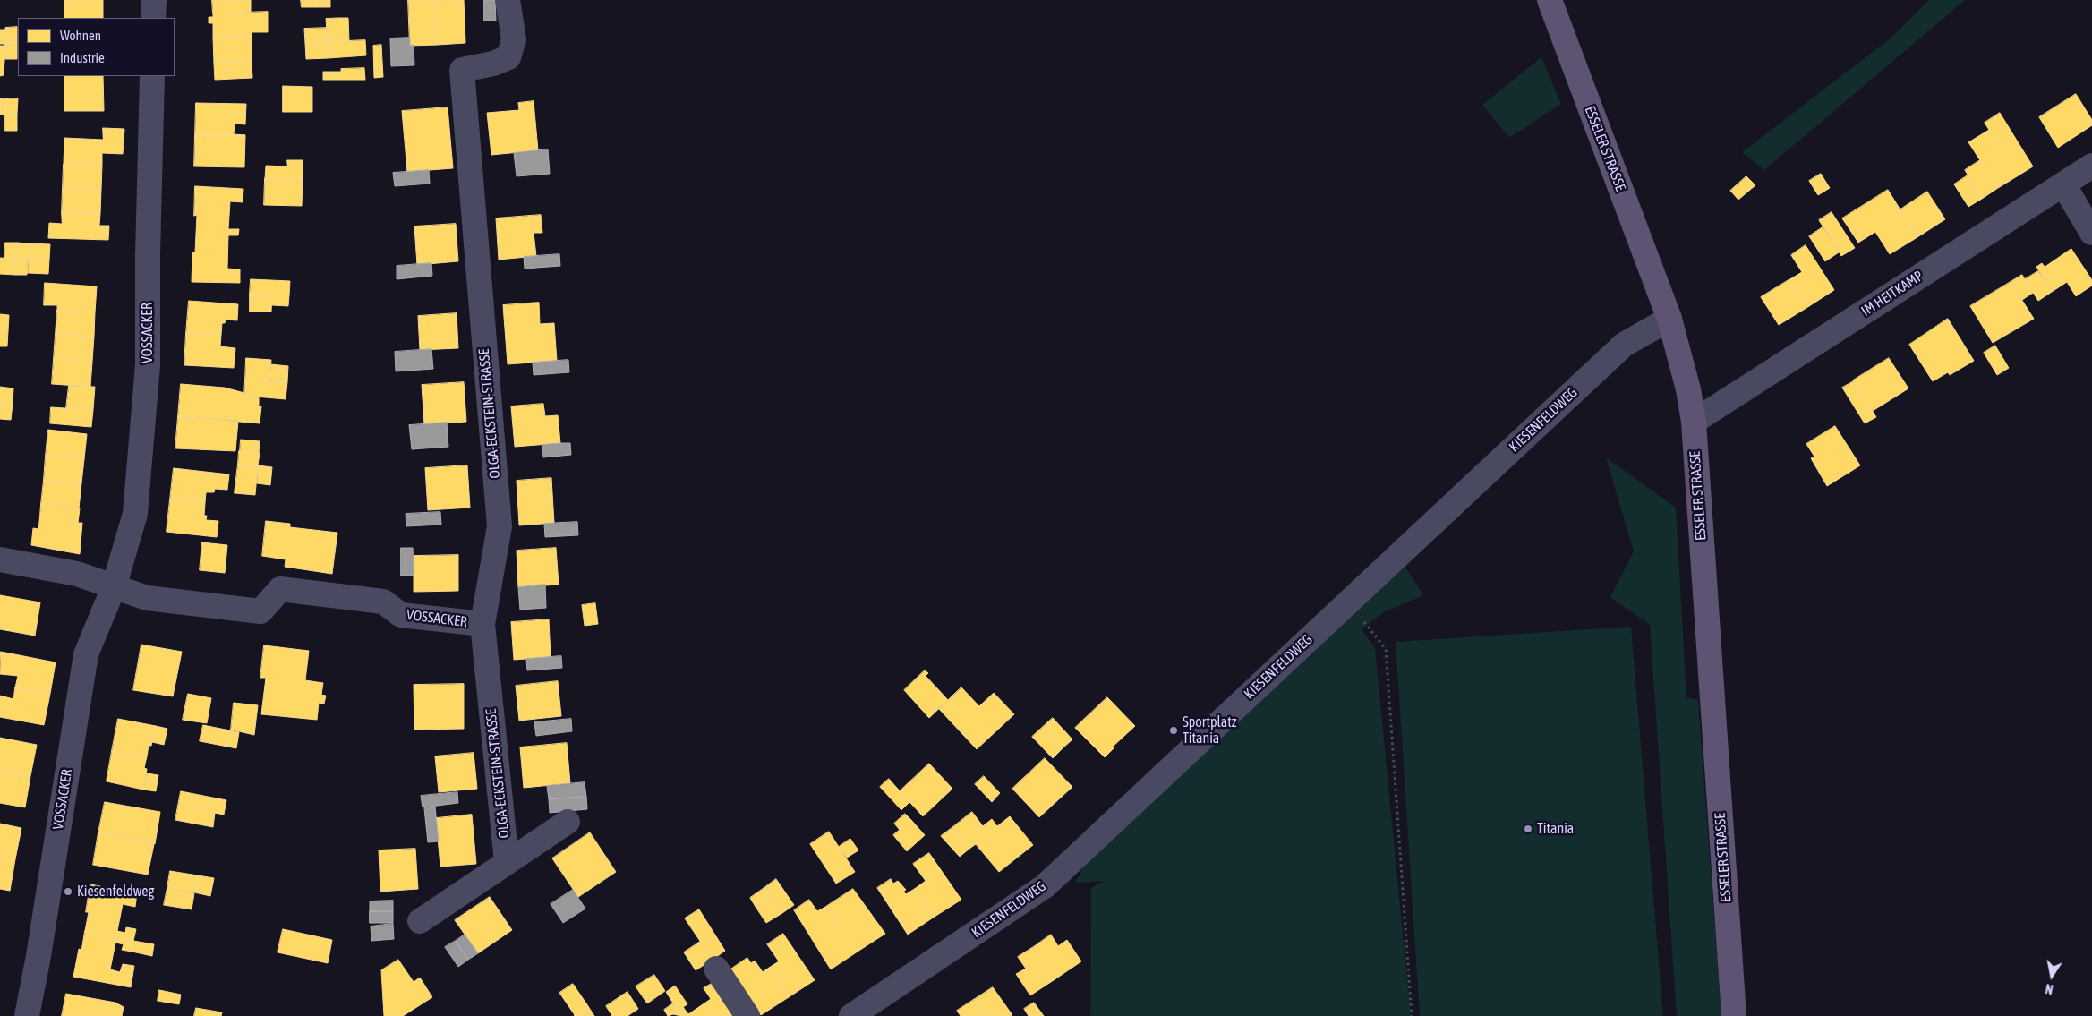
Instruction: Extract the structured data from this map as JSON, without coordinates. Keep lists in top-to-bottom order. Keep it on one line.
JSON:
{"streets":{"main road":["ESSELER STRASSE"],"street":["IM HEITKAMP","VOSSACKER","OLGA-ECKSTEIN-STRASSE","KIESENFELDWEG"]},"crossings":[["ESSELER STRASSE","IM HEITKAMP"],["ESSELER STRASSE","KIESENFELDWEG"],["VOSSACKER","OLGA-ECKSTEIN-STRASSE"]],"places":["Sportplatz Titania","Titania","Kiesenfeldweg"],"legend":["Wohnen","Industrie"],"north":"bottom"}
